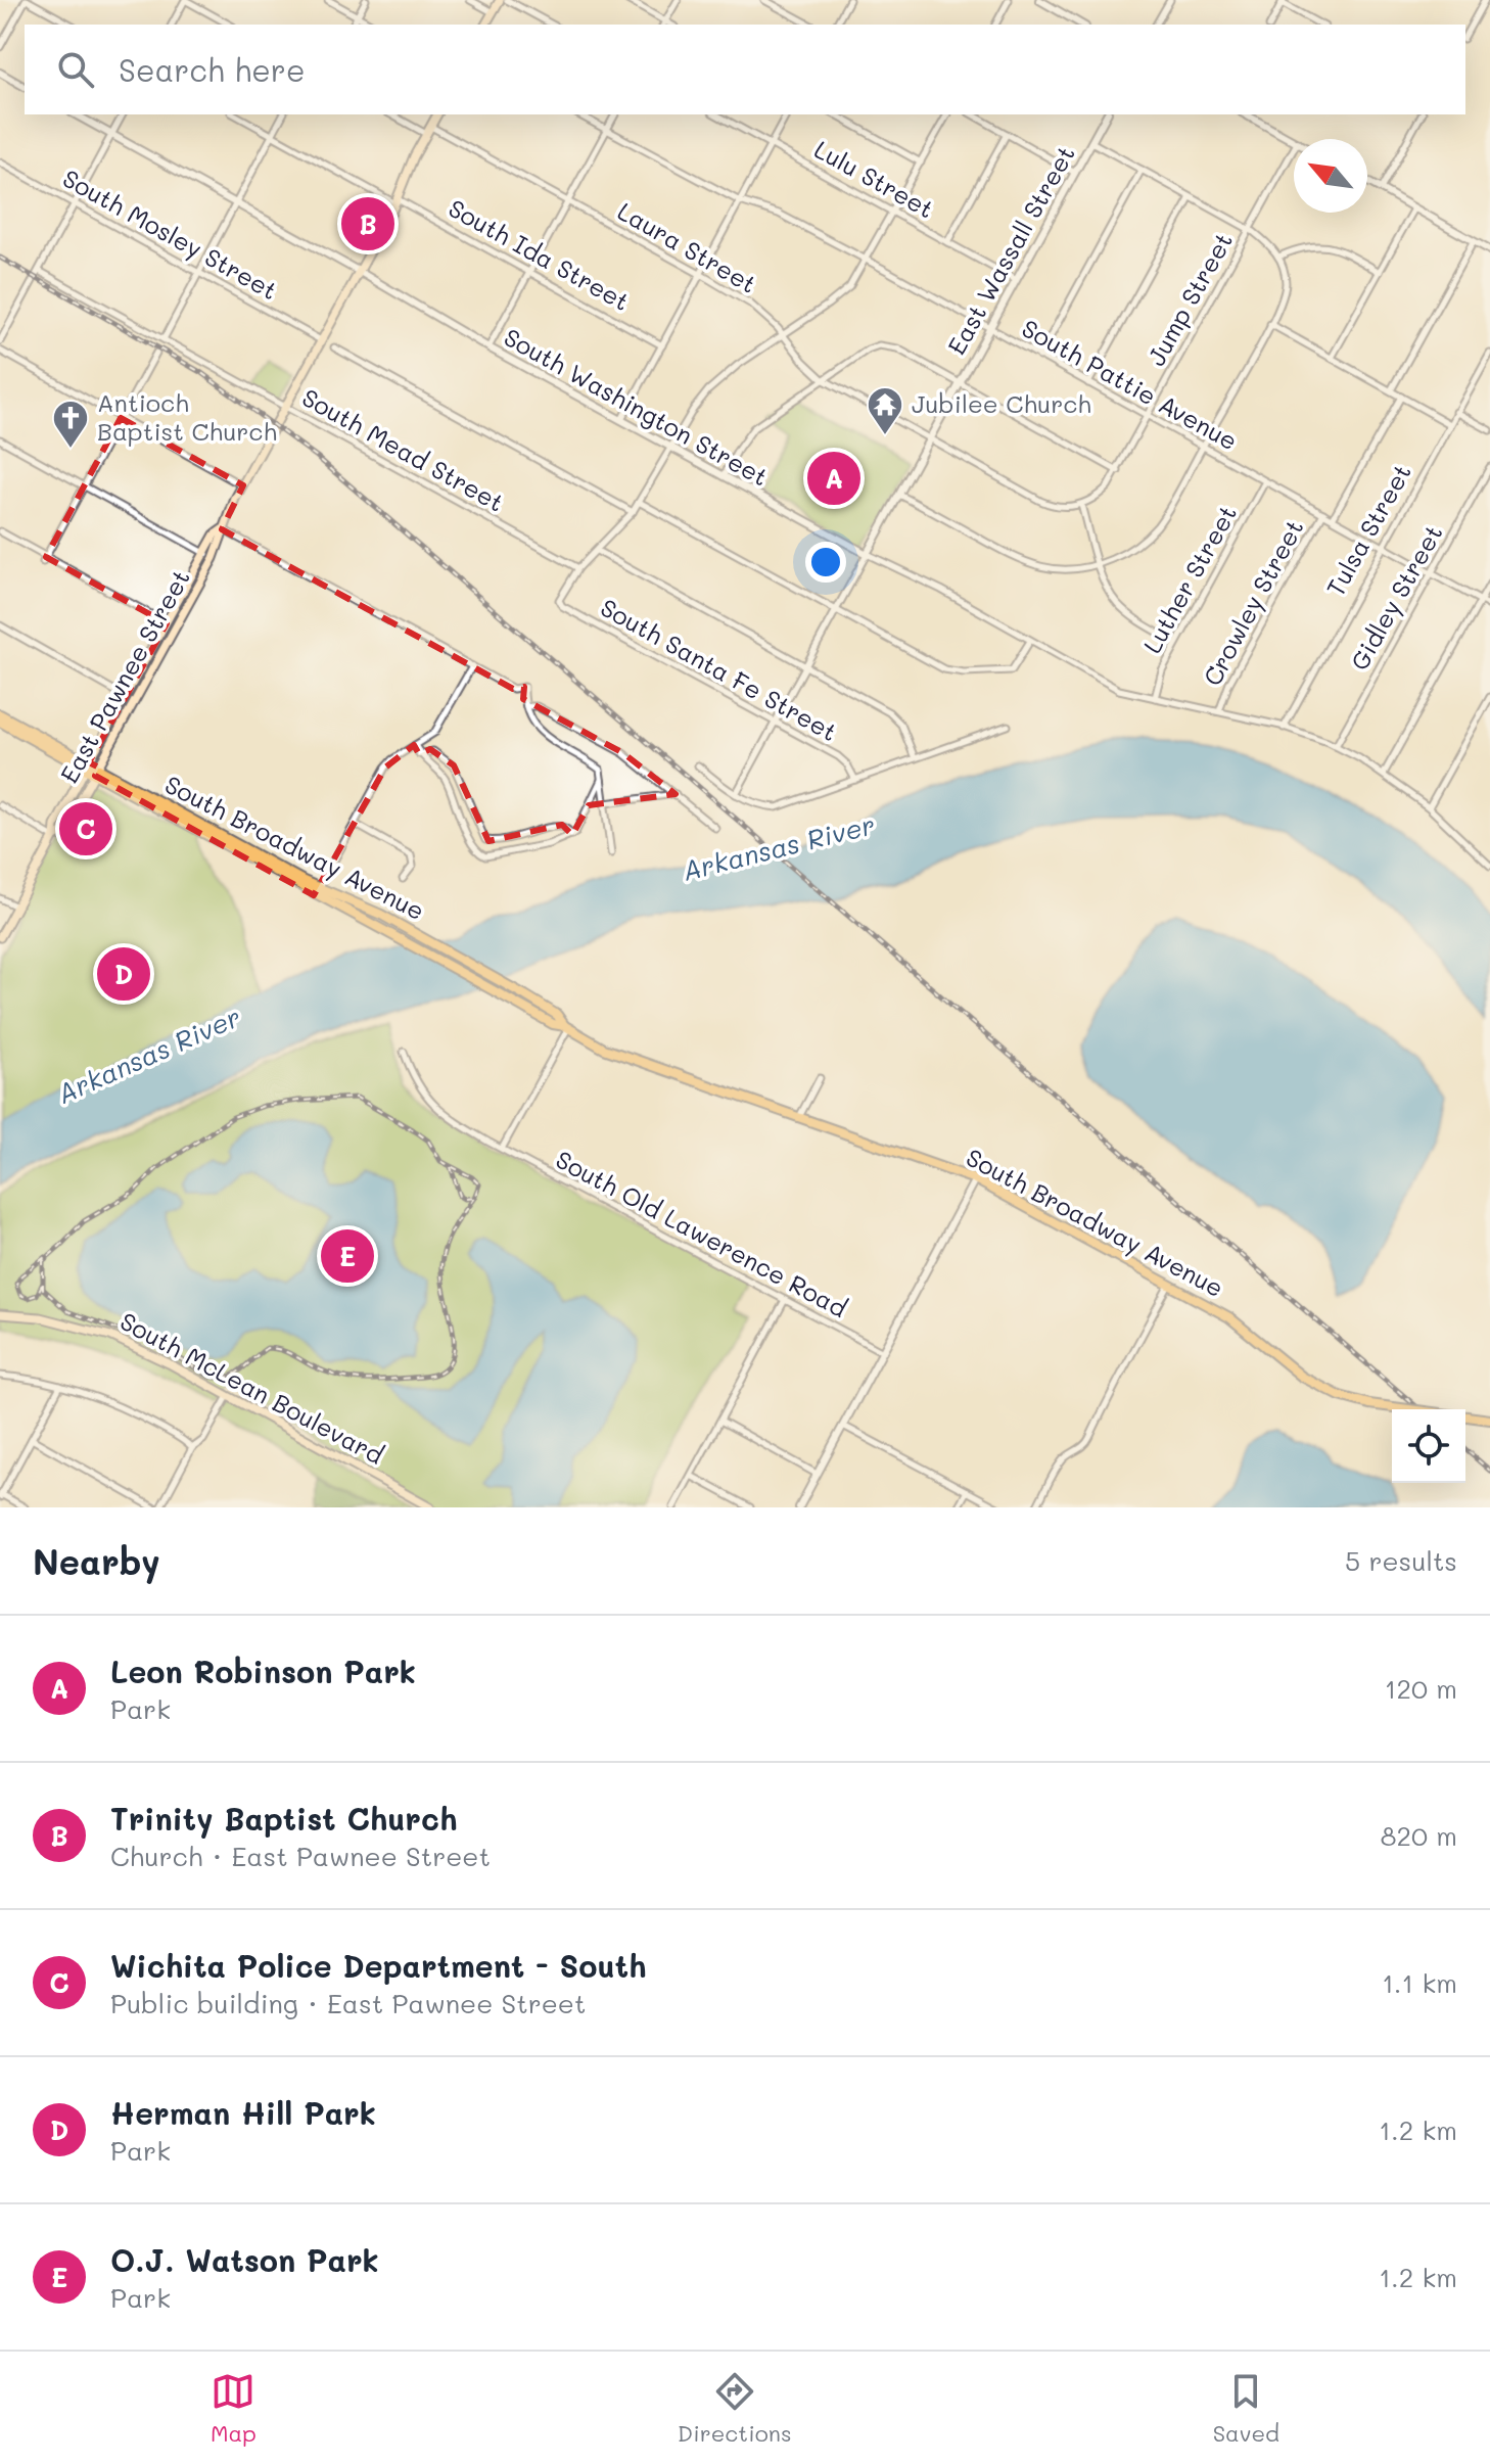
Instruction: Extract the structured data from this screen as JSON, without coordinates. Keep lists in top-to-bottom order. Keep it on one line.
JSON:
{"streets":{"main road":["East Pawnee Street","South Broadway Avenue","South McLean Boulevard"],"street":["Lulu Street","South Mosley Street","Laura Street","East Wassall Street","South Ida Street","Jump Street","South Pattie Avenue","South Washington Street","South Mead Street","Tulsa Street","Luther Street","Gidley Street","Crowley Street","South Santa Fe Street","South Old Lawerence Road"]},"crossings":[["Lulu Street","East Wassall Street"],["South Mosley Street","East Pawnee Street"],["Laura Street","East Wassall Street"],["Laura Street","Jump Street"],["Laura Street","East Pawnee Street"],["East Wassall Street","South Pattie Avenue"],["East Wassall Street","South Washington Street"],["East Wassall Street","South Santa Fe Street"],["South Ida Street","East Pawnee Street"],["Jump Street","South Pattie Avenue"],["South Pattie Avenue","Tulsa Street"],["South Pattie Avenue","Luther Street"],["South Pattie Avenue","Gidley Street"],["South Pattie Avenue","Crowley Street"],["South Washington Street","Tulsa Street"],["South Washington Street","Luther Street"],["South Washington Street","Gidley Street"],["South Washington Street","Crowley Street"],["South Washington Street","East Pawnee Street"],["South Mead Street","South Santa Fe Street"],["South Mead Street","East Pawnee Street"],["East Pawnee Street","South Broadway Avenue"]],"water":["Arkansas River"],"places":{"temple":["Jubilee Church"],"church":["Antioch Baptist Church"]},"north":"top left","page":{"search":"Search here","pins":["B","A","C","D","E"],"heading":["Nearby","5 results"],"list":[{"mark":"A","name":"Leon Robinson Park","note":"Park","value":"120 m"},{"mark":"B","name":"Trinity Baptist Church","note":"Church · East Pawnee Street","value":"820 m"},{"mark":"C","name":"Wichita Police Department - South","note":"Public building · East Pawnee Street","value":"1.1 km"},{"mark":"D","name":"Herman Hill Park","note":"Park","value":"1.2 km"},{"mark":"E","name":"O.J. Watson Park","note":"Park","value":"1.2 km"}],"nav":["Map","Directions","Saved"]}}
